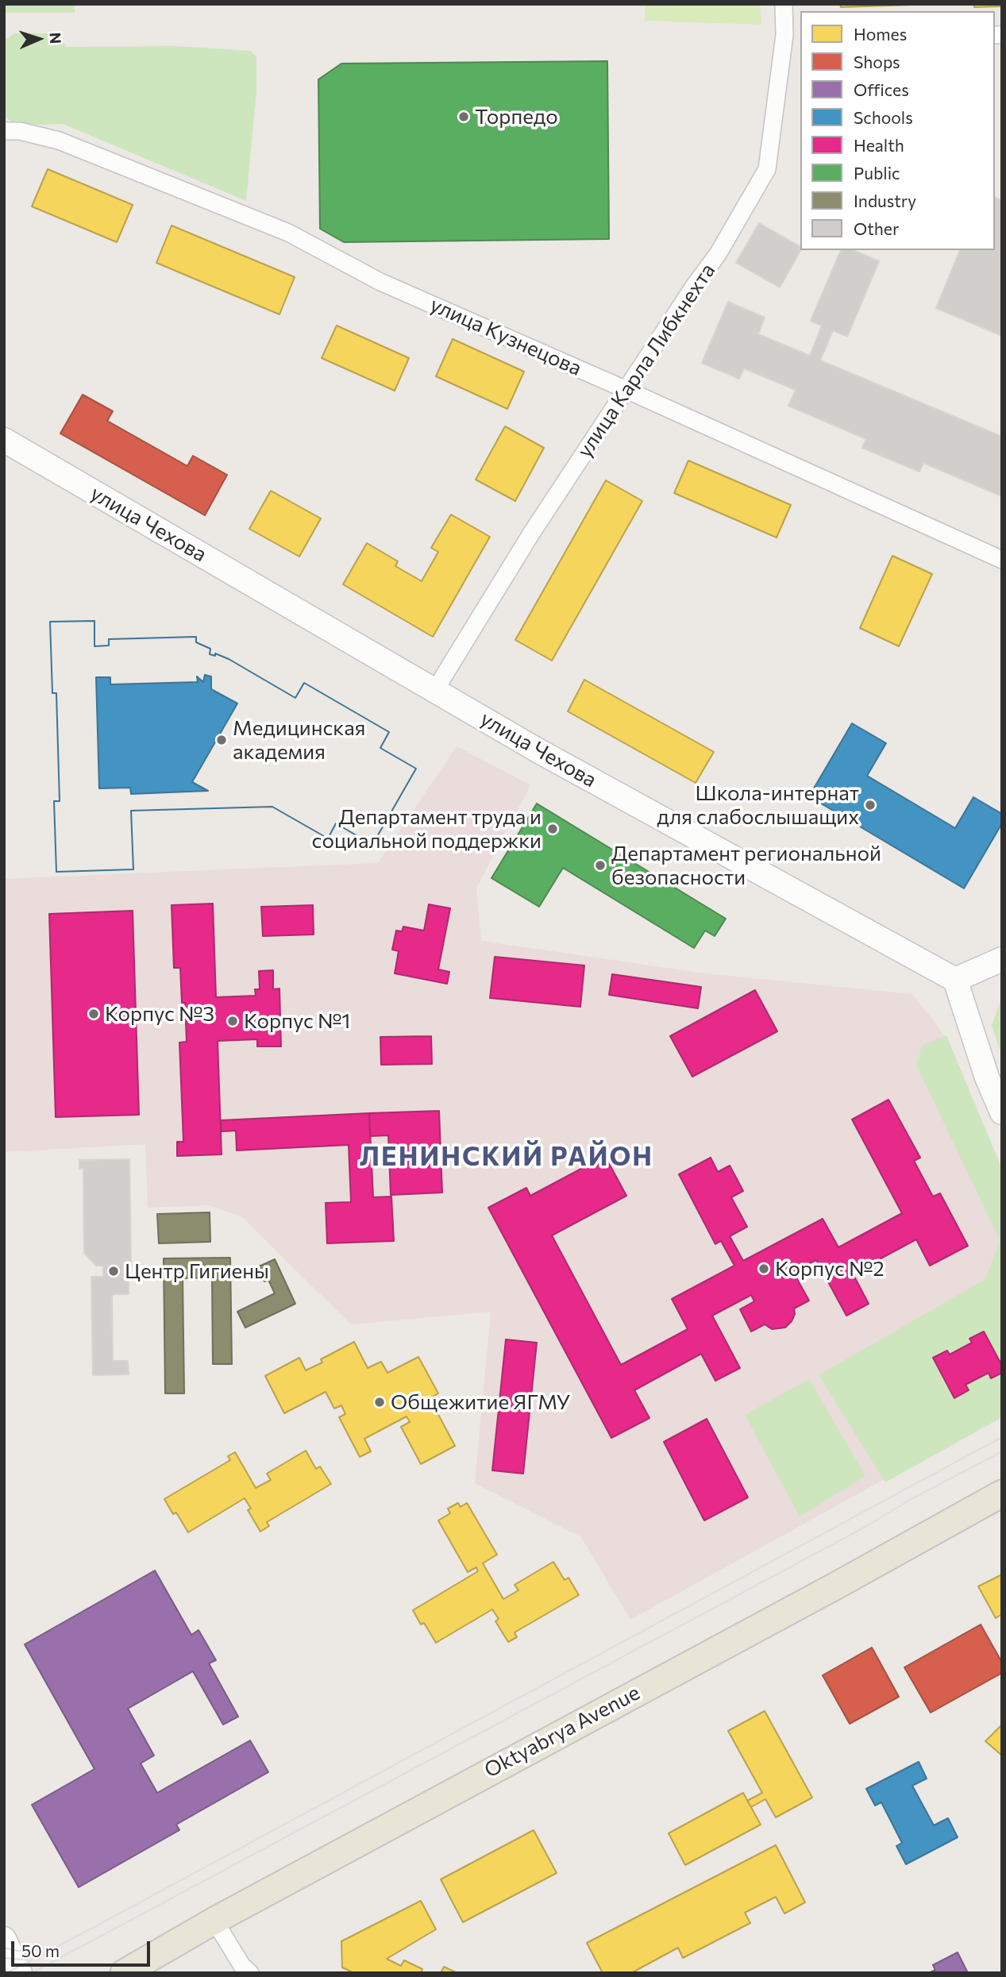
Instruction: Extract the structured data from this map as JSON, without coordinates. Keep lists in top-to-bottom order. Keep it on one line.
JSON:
{"streets":{"main road":["Oktyabrya Avenue"],"street":["улица Кузнецова","улица Карла Либкнехта","улица Чехова"]},"crossings":[["улица Кузнецова","улица Карла Либкнехта"],["улица Карла Либкнехта","улица Чехова"]],"districts":["ЛЕНИНСКИЙ РАЙОН"],"places":["Торпедо","Медицинская академия","Школа-интернат для слабослышащих","Департамент труда и социальной поддержки","Департамент региональной безопасности","Корпус №3","Корпус №1","Корпус №2","Центр Гигиены","Общежитие ЯГМУ"],"legend":["Homes","Shops","Offices","Schools","Health","Public","Industry","Other"],"scale_bar":"50 m","north":"right"}
